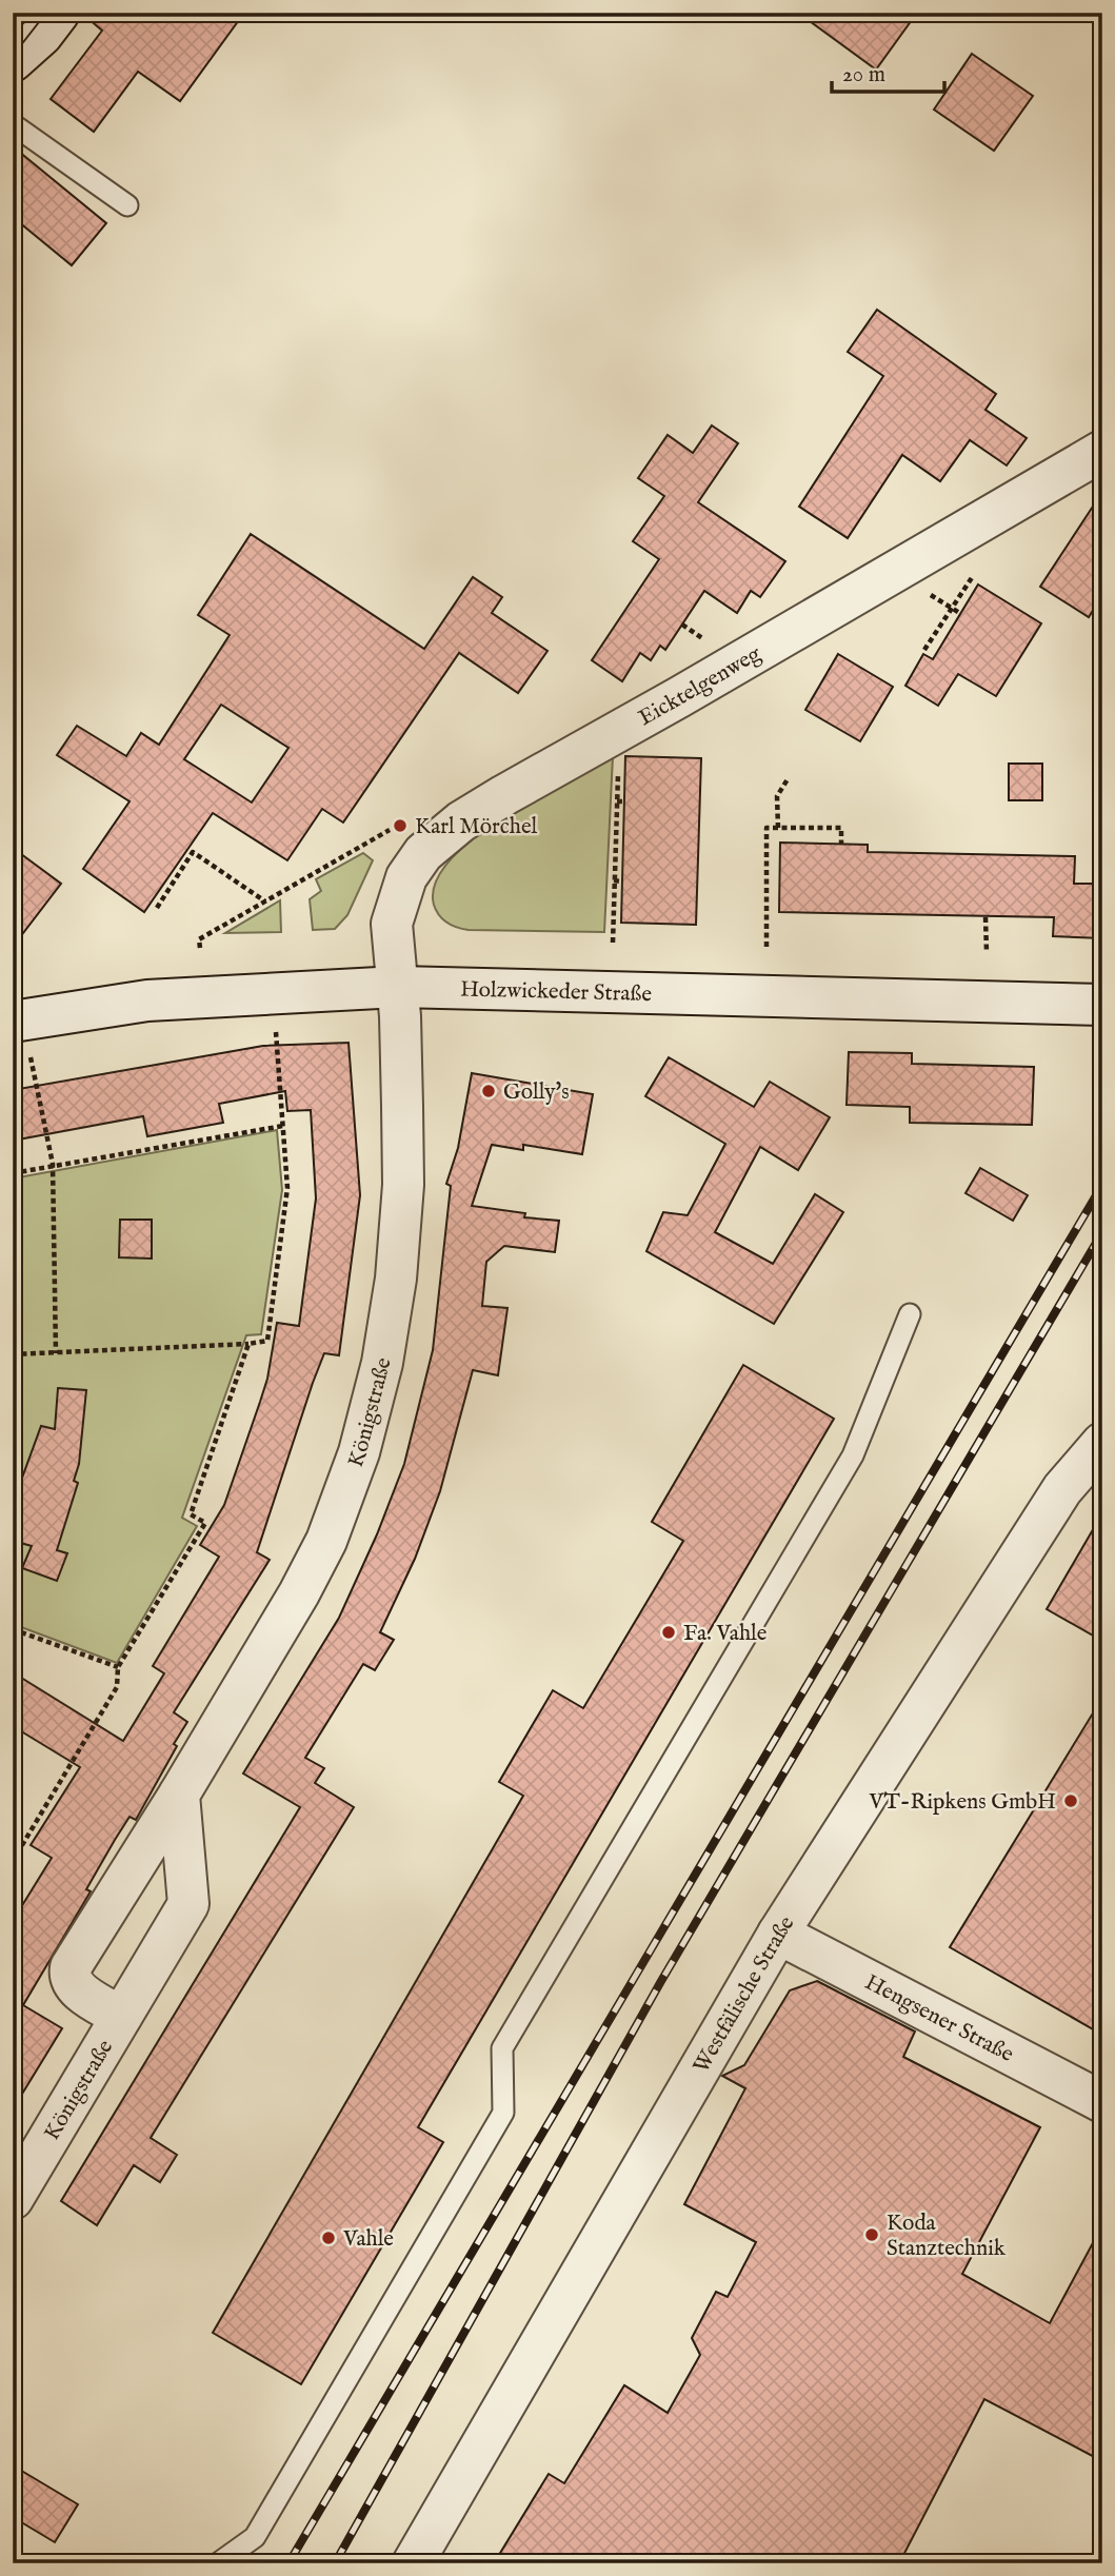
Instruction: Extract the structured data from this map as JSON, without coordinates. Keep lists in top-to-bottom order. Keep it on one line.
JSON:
{"streets":{"street":["Eicktelgenweg","Holzwickeder Straße","Königstraße","Westfälische Straße","Hengsener Straße"]},"crossings":[["Eicktelgenweg","Holzwickeder Straße"],["Eicktelgenweg","Königstraße"],["Holzwickeder Straße","Königstraße"],["Westfälische Straße","Hengsener Straße"]],"places":["Karl Mörchel","Golly's","Fa. Vahle","VT-Ripkens GmbH","Koda Stanztechnik","Vahle"],"scale_bar":"20 m"}
